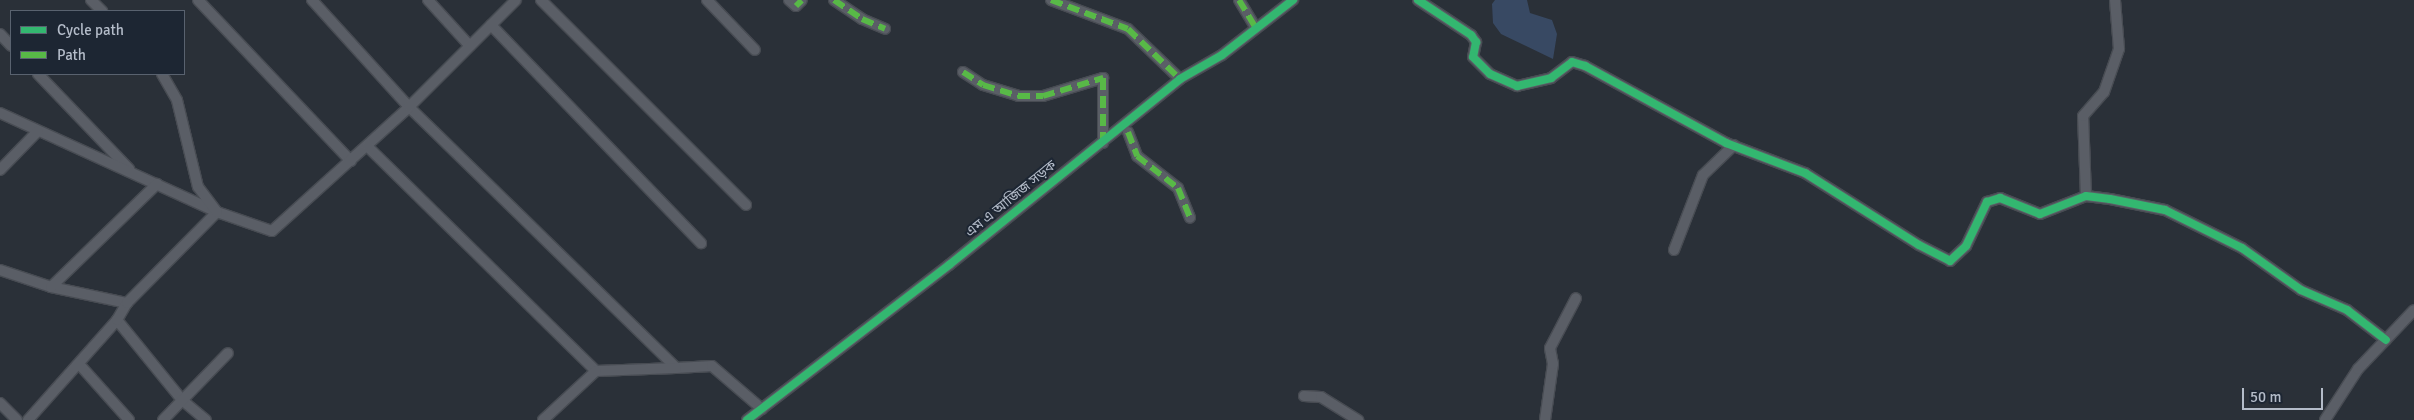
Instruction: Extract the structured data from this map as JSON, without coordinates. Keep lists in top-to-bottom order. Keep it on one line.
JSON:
{"streets":{"street":["এম এ আজিজ সড়ক"]},"legend":["Cycle path","Path"],"scale_bar":"50 m"}
